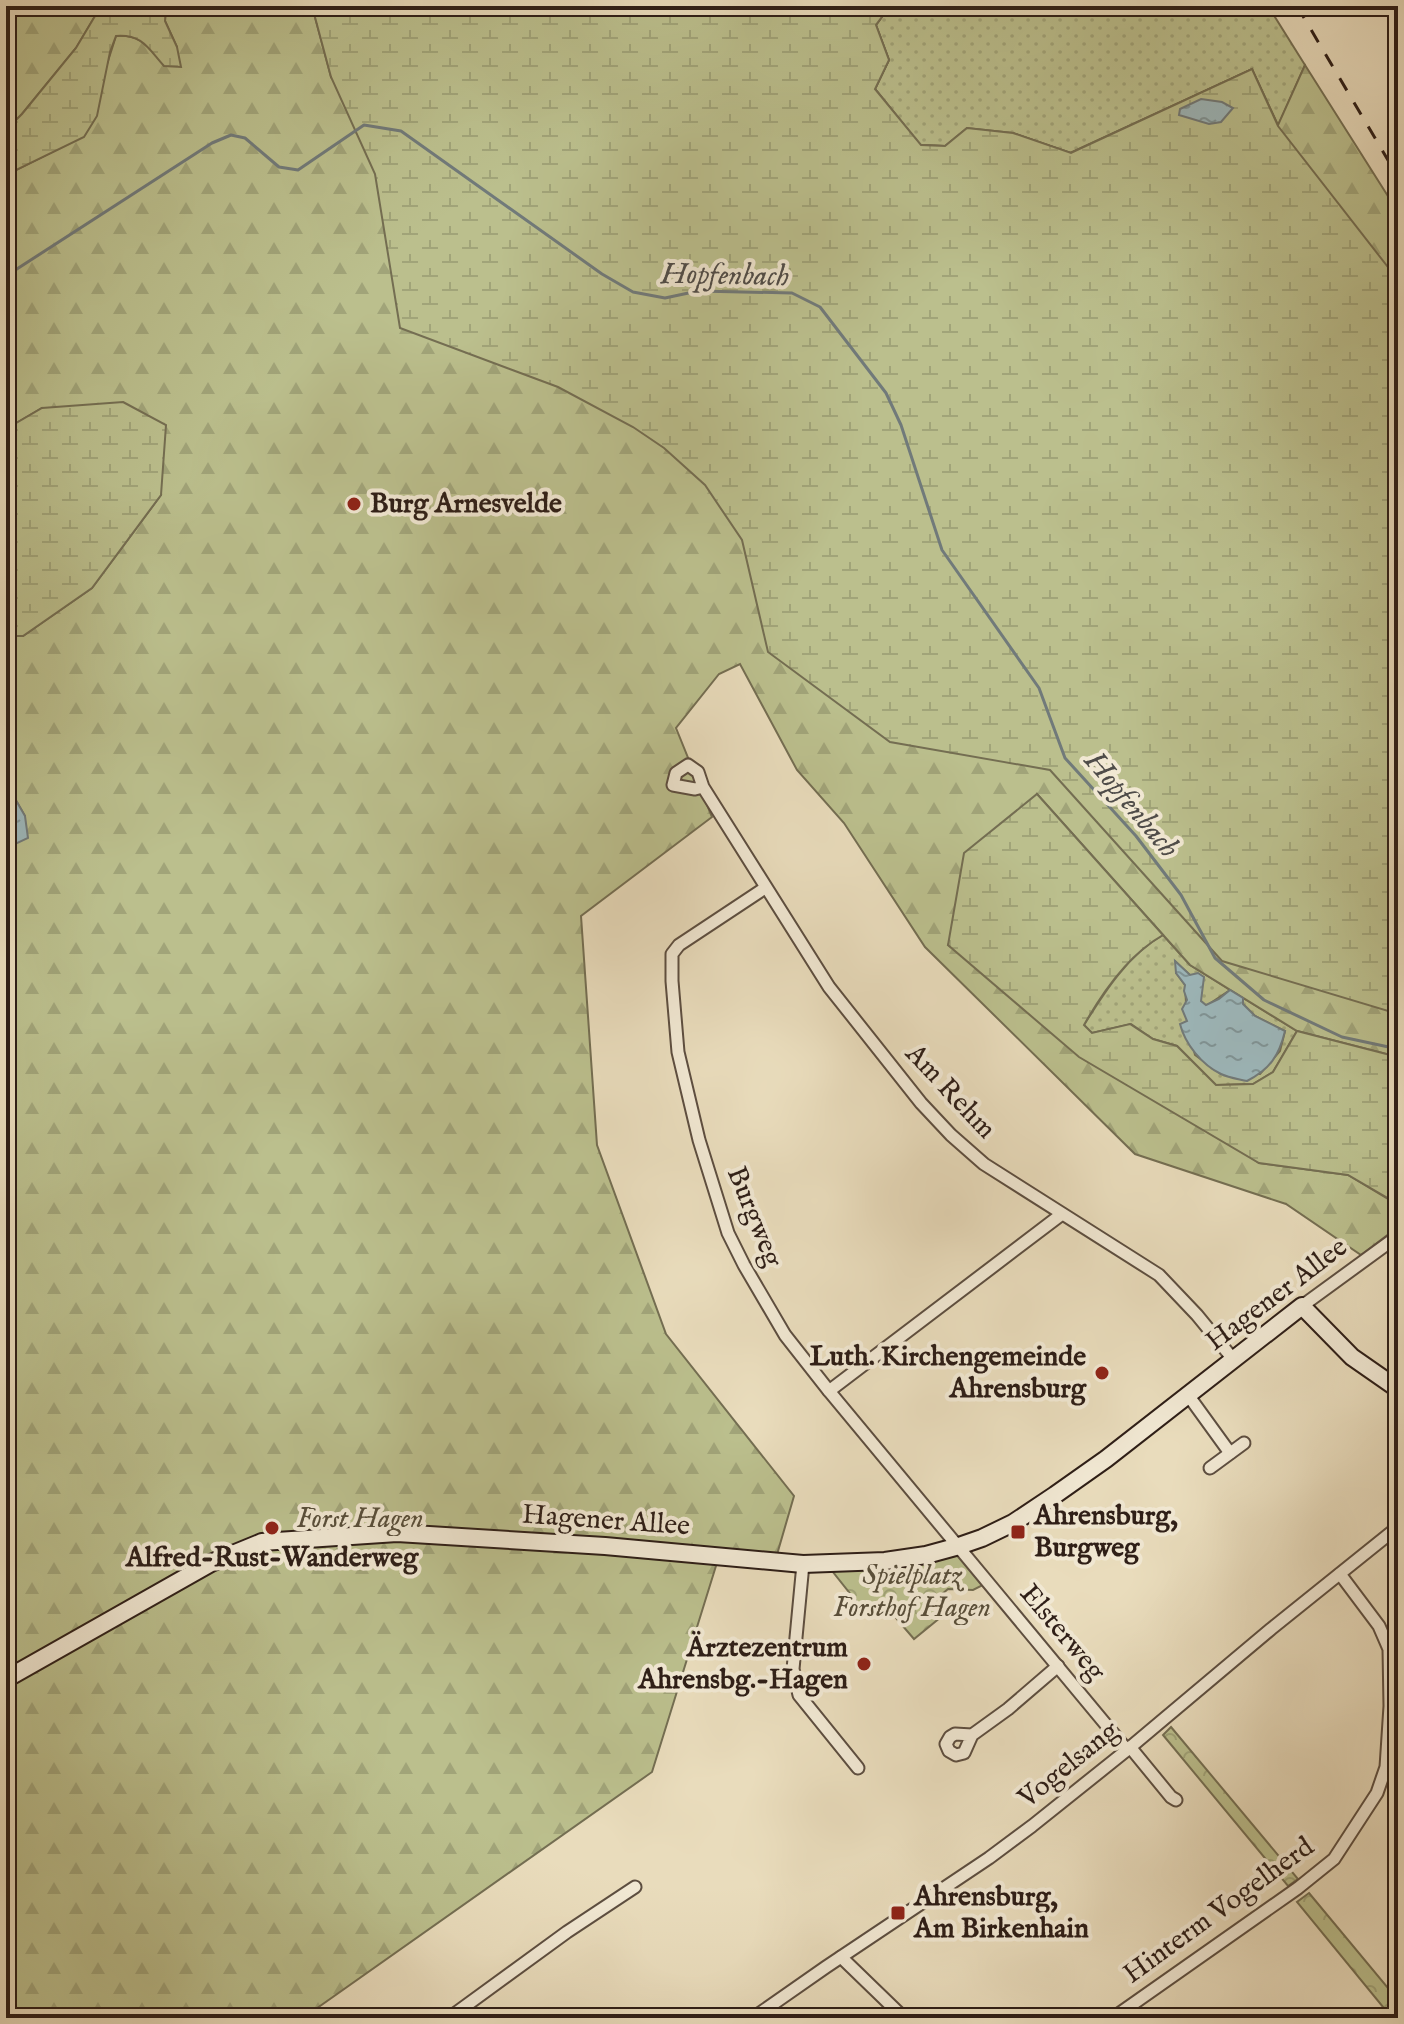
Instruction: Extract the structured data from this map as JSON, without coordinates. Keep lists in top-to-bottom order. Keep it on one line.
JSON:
{"streets":{"street":["Am Rehm","Burgweg","Hagener Allee","Elsterweg","Vogelsang","Hinterm Vogelherd"]},"crossings":[["Am Rehm","Burgweg"],["Am Rehm","Hagener Allee"],["Burgweg","Hagener Allee"],["Burgweg","Elsterweg"],["Hagener Allee","Elsterweg"],["Elsterweg","Vogelsang"],["Vogelsang","Hinterm Vogelherd"]],"water":["Hopfenbach"],"parks":["Forst Hagen","Spielplatz Forsthof Hagen"],"places":{"other":["Burg Arnesvelde","Luth. Kirchengemeinde Ahrensburg","Alfred-Rust-Wanderweg","Ärztezentrum Ahrensbg.-Hagen"],"transit":["Ahrensburg, Burgweg","Ahrensburg, Am Birkenhain"]}}
